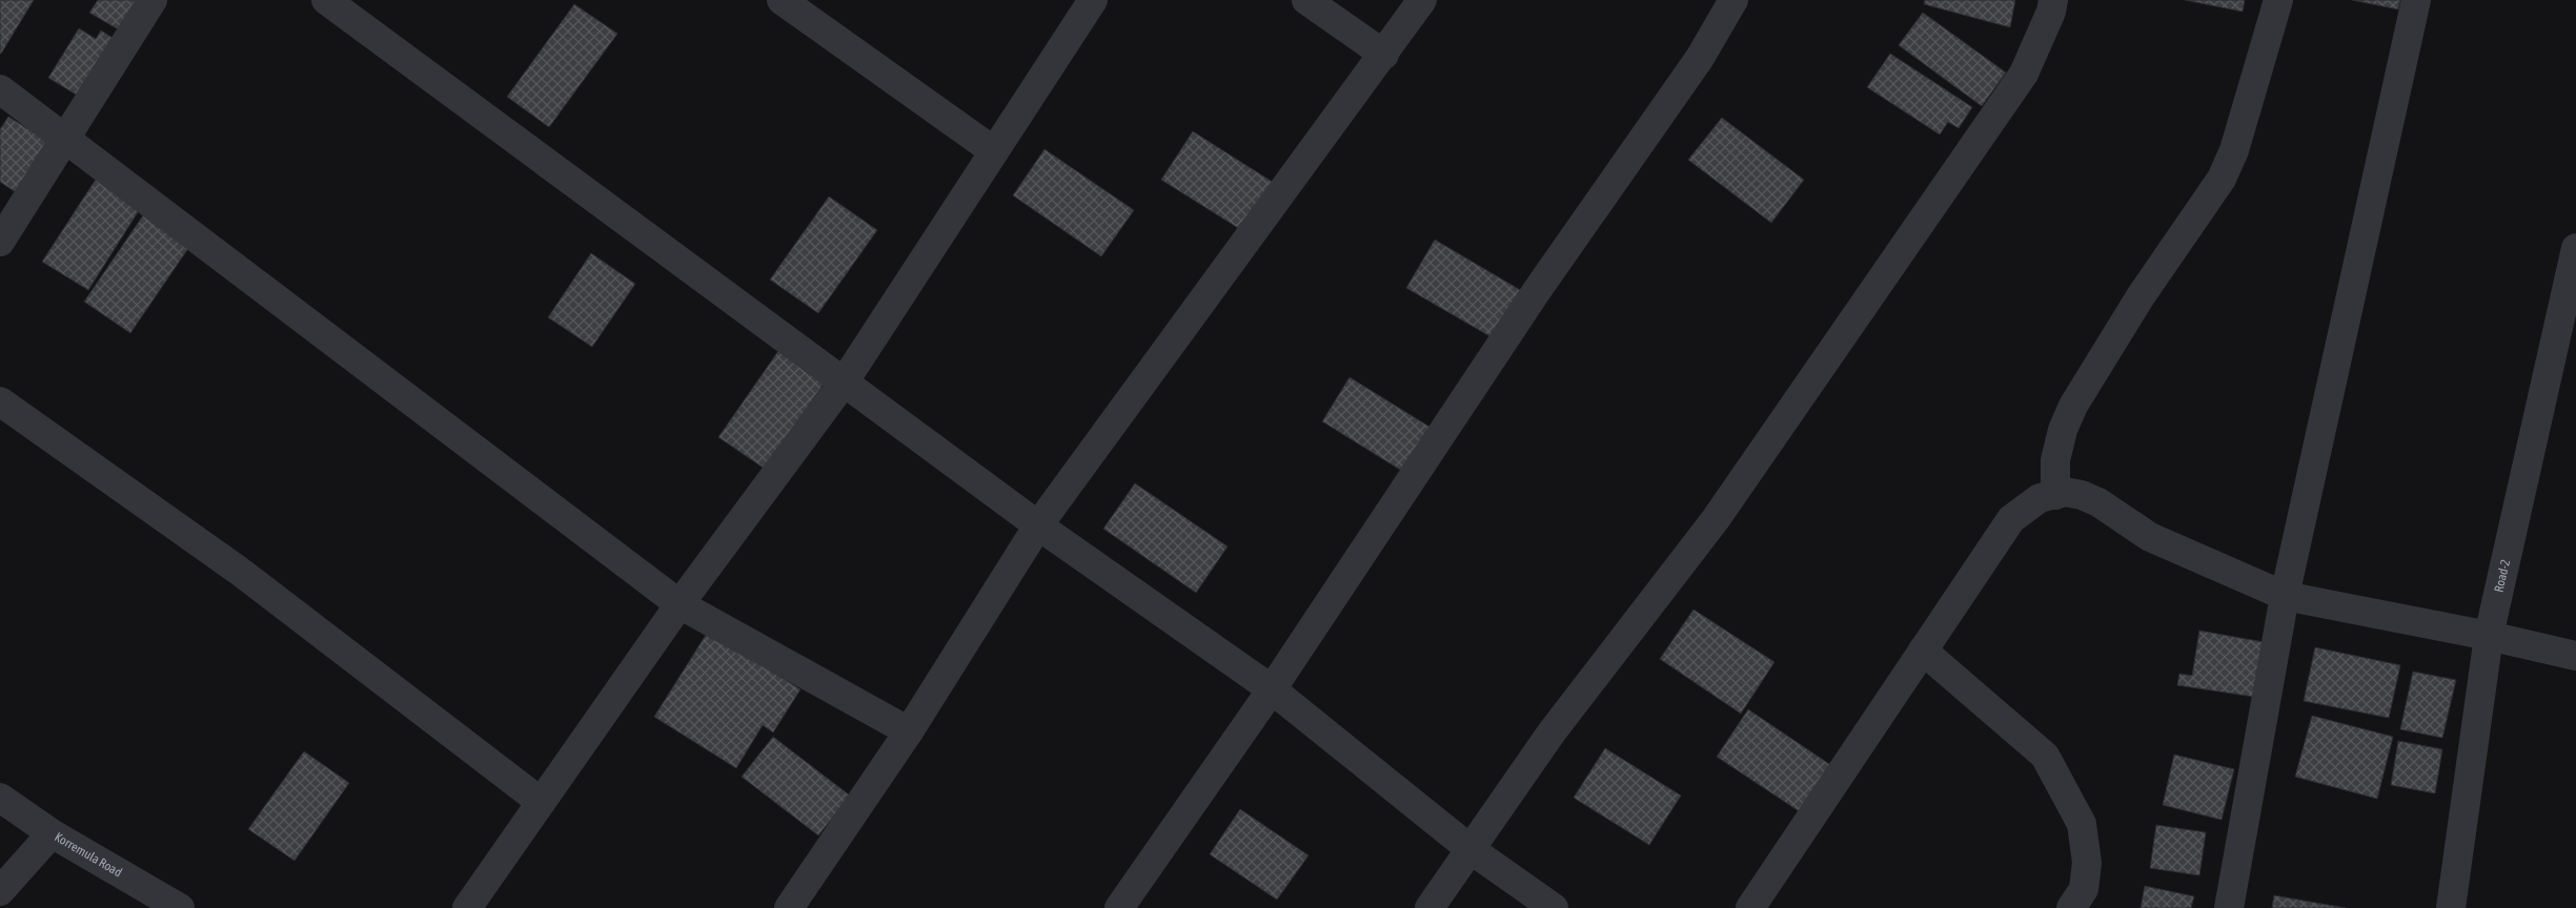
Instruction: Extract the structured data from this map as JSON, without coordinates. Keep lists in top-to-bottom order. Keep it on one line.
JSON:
{"streets":{"street":["Road-2","Korremula Road"]}}
